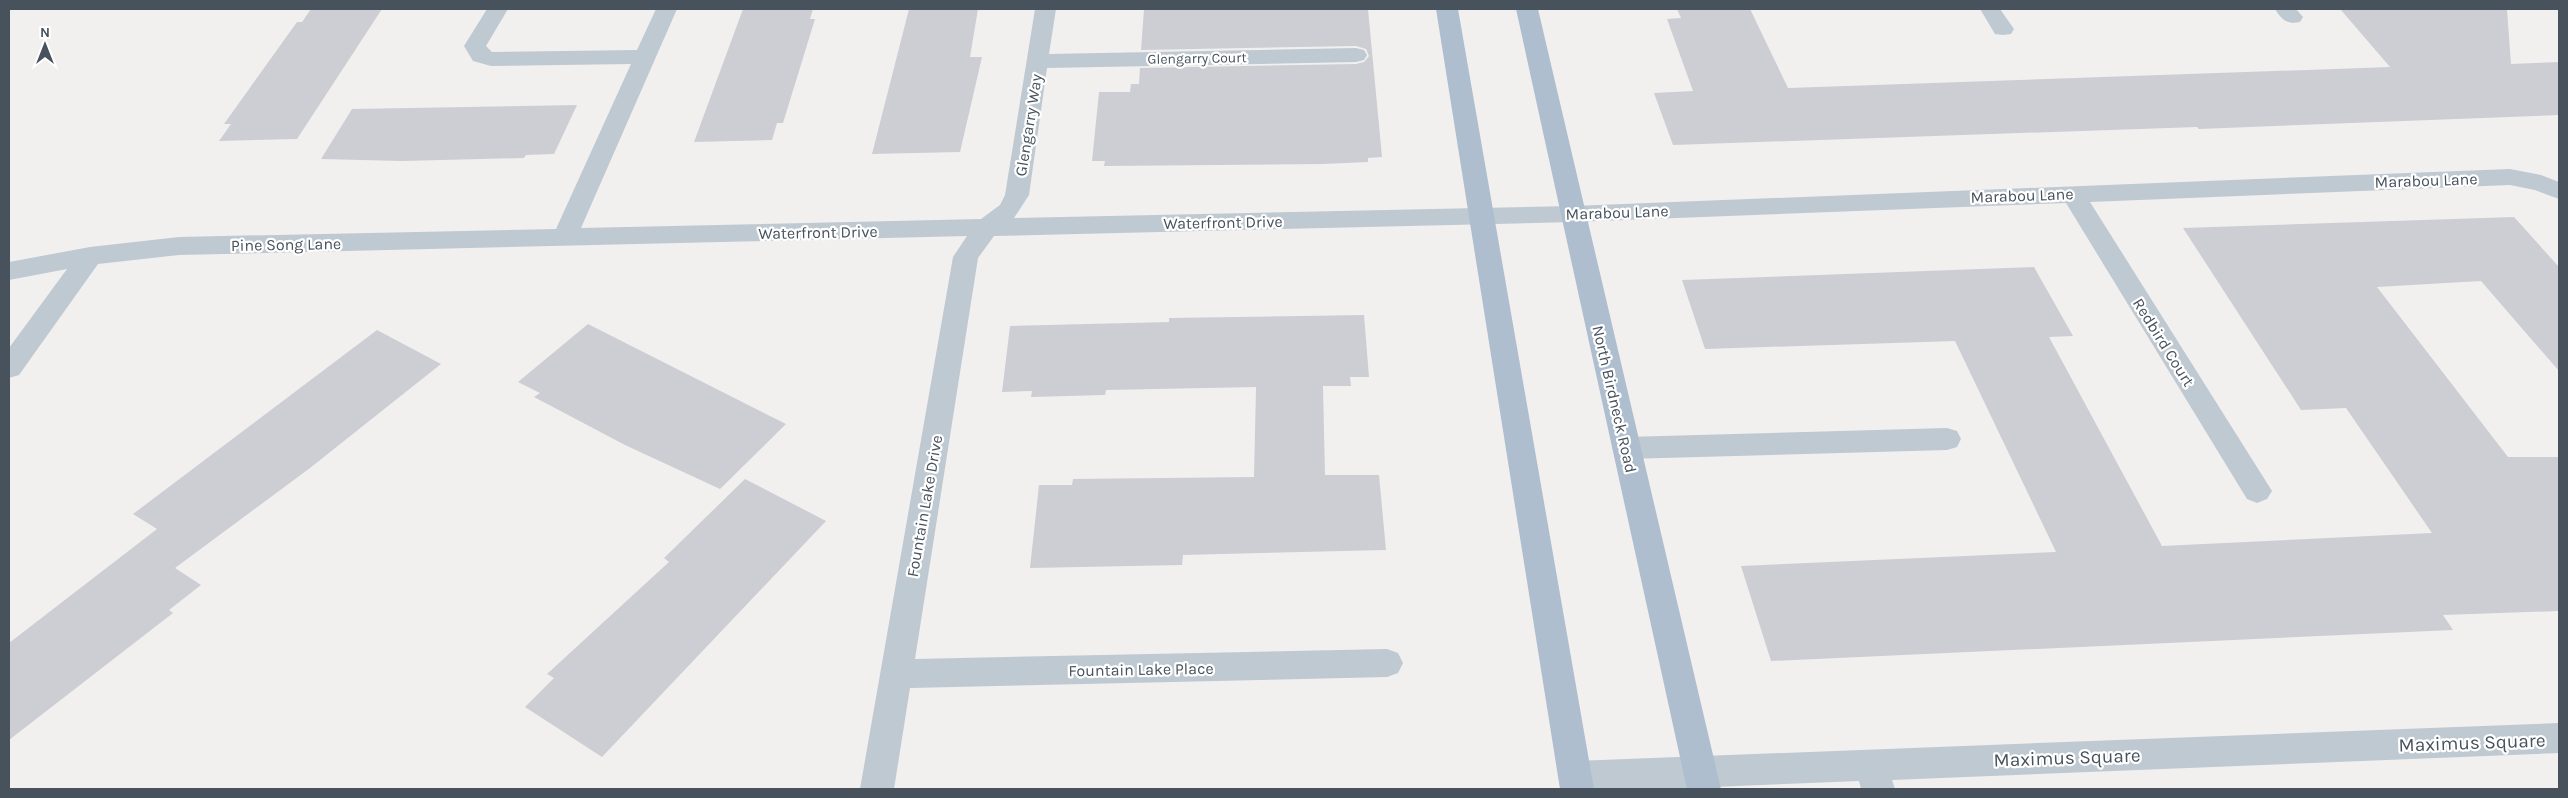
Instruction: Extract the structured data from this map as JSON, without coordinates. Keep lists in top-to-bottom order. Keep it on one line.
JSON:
{"streets":{"main road":["North Birdneck Road"],"street":["Glengarry Court","Glengarry Way","Marabou Lane","Waterfront Drive","Pine Song Lane","Redbird Court","Fountain Lake Drive","Fountain Lake Place","Maximus Square"]},"crossings":[["Glengarry Court","Glengarry Way"],["Glengarry Way","Waterfront Drive"],["Glengarry Way","Fountain Lake Drive"],["Marabou Lane","Waterfront Drive"],["Marabou Lane","Redbird Court"],["Marabou Lane","North Birdneck Road"],["Waterfront Drive","Pine Song Lane"],["Waterfront Drive","Fountain Lake Drive"],["North Birdneck Road","Maximus Square"],["Fountain Lake Drive","Fountain Lake Place"]],"north":"top"}
